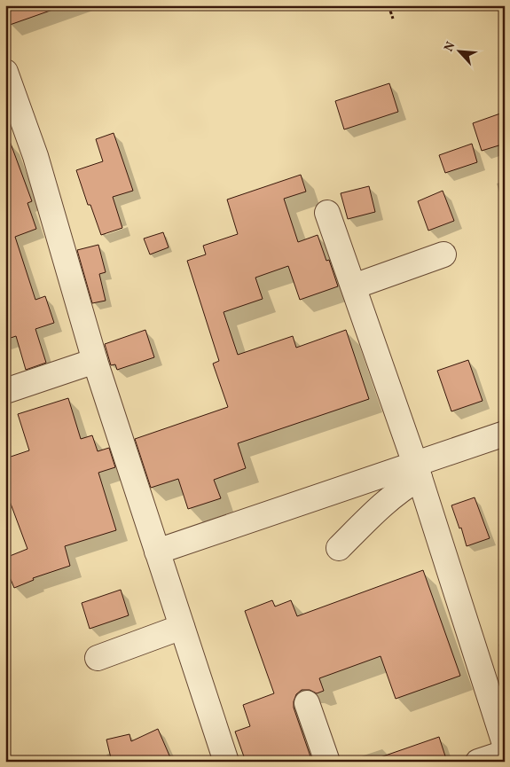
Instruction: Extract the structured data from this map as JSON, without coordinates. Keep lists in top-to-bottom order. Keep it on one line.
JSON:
{"north":"top left"}
